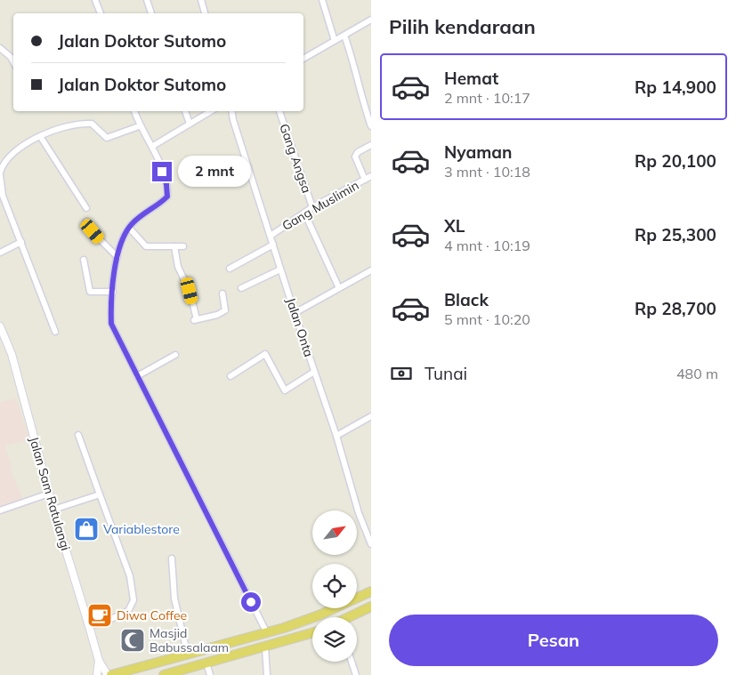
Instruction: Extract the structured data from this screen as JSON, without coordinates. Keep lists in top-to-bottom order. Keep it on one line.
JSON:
{"streets":{"street":["Gang Angsa","Gang Muslimin","Jalan Onta","Jalan Sam Ratulangi"]},"crossings":[["Gang Angsa","Gang Muslimin"],["Gang Muslimin","Jalan Onta"]],"places":{"shop":["Variablestore"],"cafe":["Diwa Coffee"],"mosque":["Masjid Babussalaam"]},"north":"top right","page":{"heading":"Pilih kendaraan","banner":["Jalan Doktor Sutomo","Jalan Doktor Sutomo"],"list":[{"name":"Hemat","note":"2 mnt · 10:17","value":"Rp 14,900"},{"name":"Nyaman","note":"3 mnt · 10:18","value":"Rp 20,100"},{"name":"XL","note":"4 mnt · 10:19","value":"Rp 25,300"},{"name":"Black","note":"5 mnt · 10:20","value":"Rp 28,700"}],"bubble":"2 mnt","pay":["Tunai","480 m"],"buttons":"Pesan"}}
